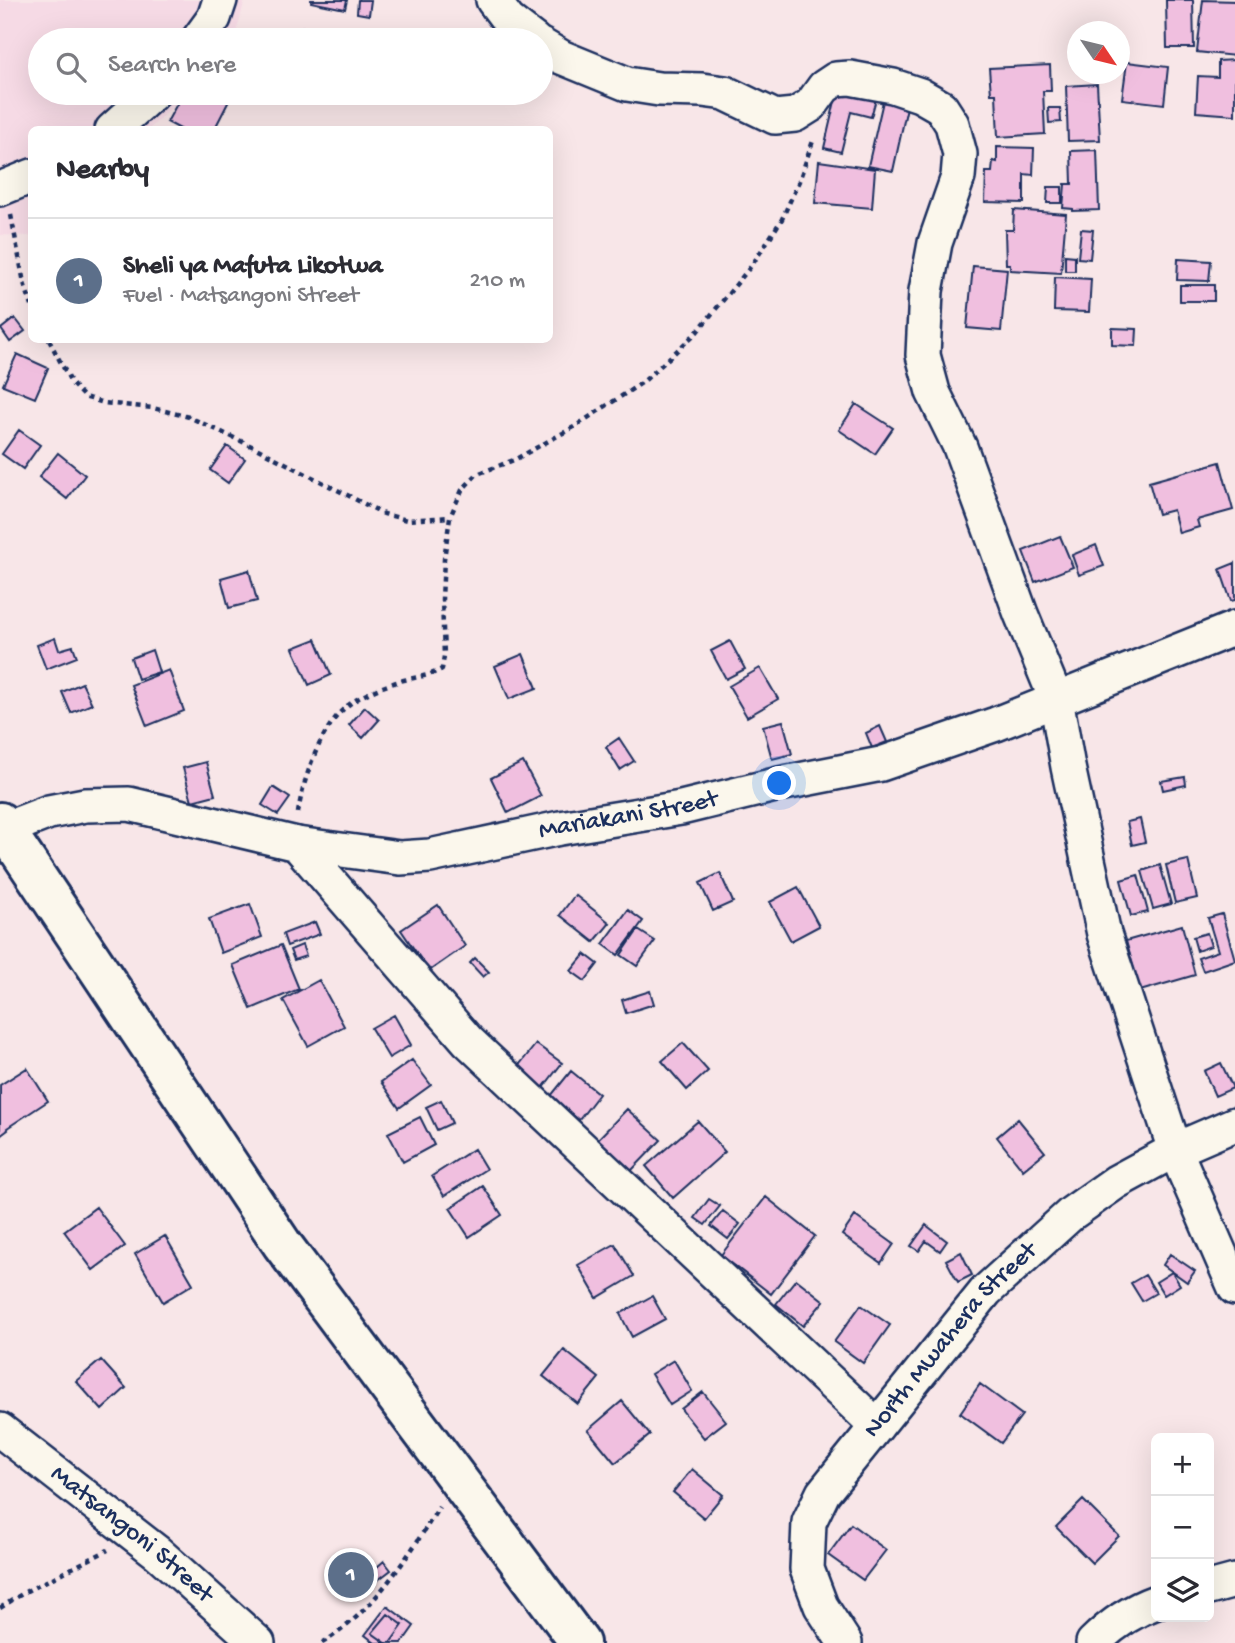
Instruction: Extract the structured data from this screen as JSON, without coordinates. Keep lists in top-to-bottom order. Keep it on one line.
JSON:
{"streets":{"street":["Mariakani Street","North Mwahera Street","Matsangoni Street"]},"north":"bottom right","page":{"search":"Search here","heading":"Nearby","list":[{"mark":"1","name":"Sheli ya Mafuta Likotwa","note":"Fuel · Matsangoni Street","value":"210 m"}],"map_buttons":["+","−"],"pins":"1"}}
